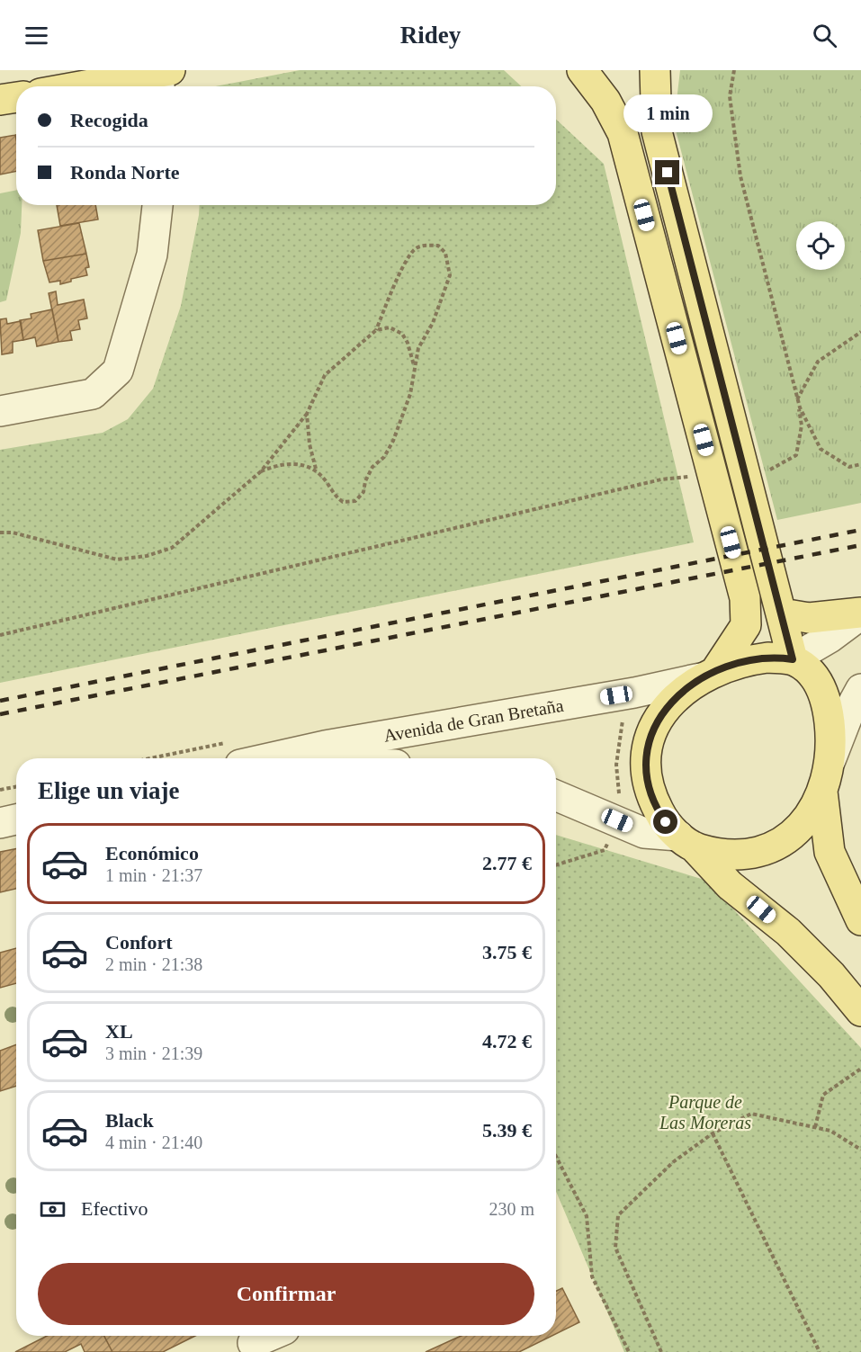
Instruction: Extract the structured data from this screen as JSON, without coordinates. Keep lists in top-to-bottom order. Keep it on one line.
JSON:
{"streets":{"street":["Avenida de Gran Bretaña"]},"parks":["Parque de Las Moreras"],"page":{"header":"Ridey","banner":["Recogida","Ronda Norte"],"bubble":"1 min","heading":"Elige un viaje","list":[{"name":"Económico","note":"1 min · 21:37","value":"2.77 €"},{"name":"Confort","note":"2 min · 21:38","value":"3.75 €"},{"name":"XL","note":"3 min · 21:39","value":"4.72 €"},{"name":"Black","note":"4 min · 21:40","value":"5.39 €"}],"pay":["Efectivo","230 m"],"buttons":"Confirmar"}}
